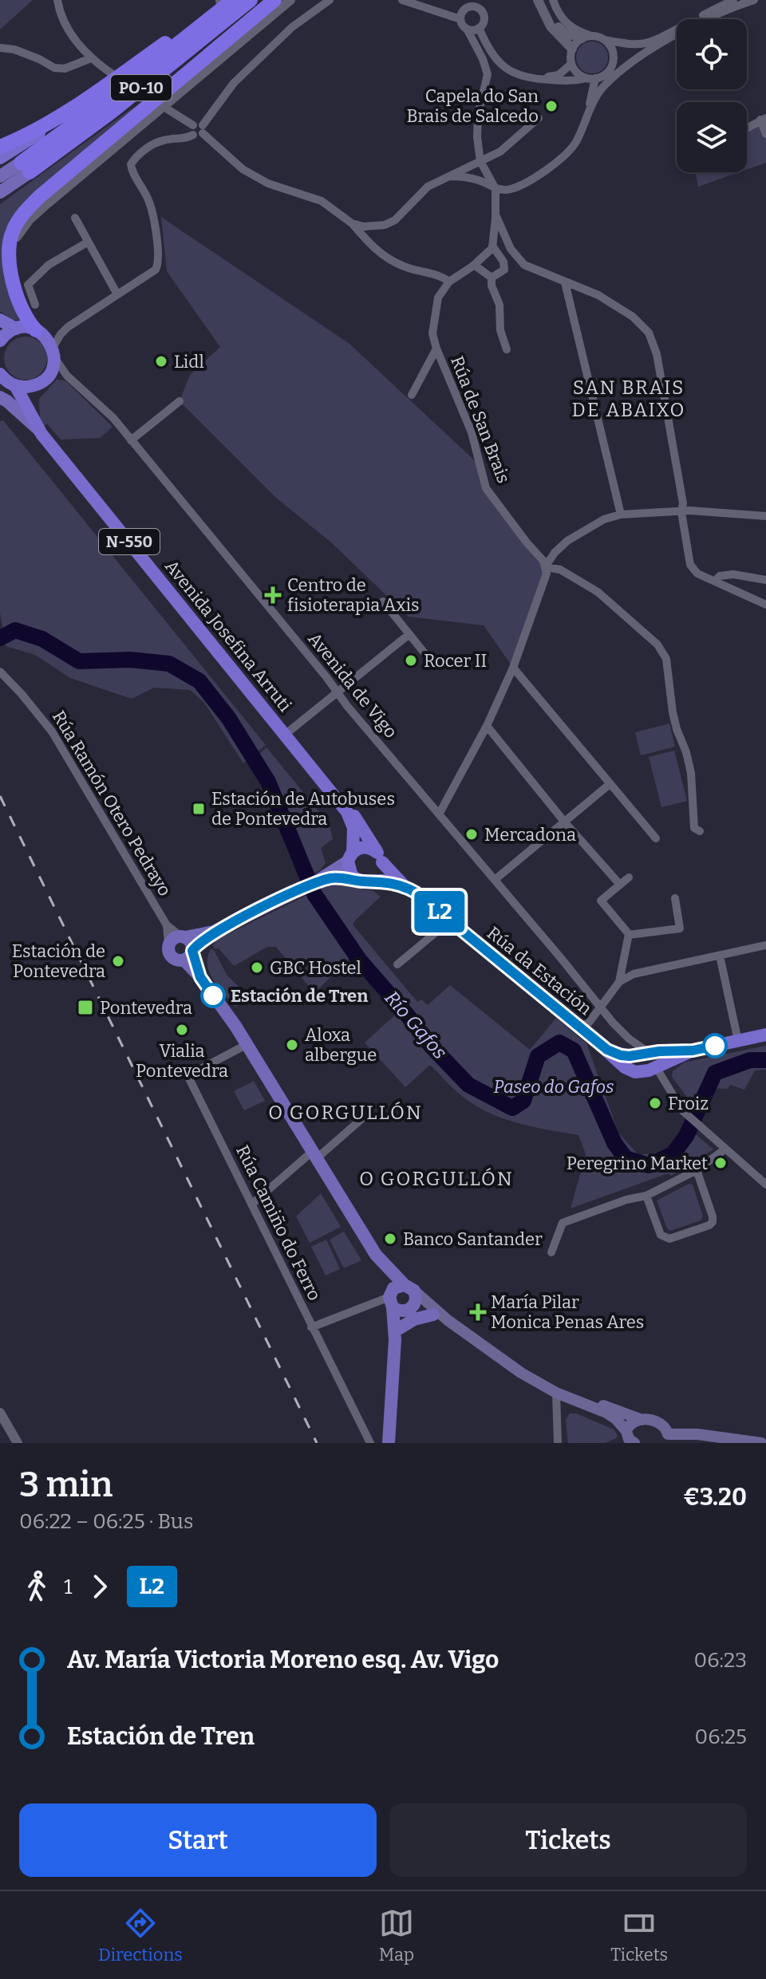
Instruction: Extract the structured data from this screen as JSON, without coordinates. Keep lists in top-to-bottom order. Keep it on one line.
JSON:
{"streets":{"highway":["PO-10","N-550","Avenida Josefina Arruti","Rúa da Estación"],"street":["Rúa de San Brais","Avenida de Vigo","Rúa Ramón Otero Pedrayo","Rúa Camiño do Ferro"]},"crossings":[["N-550","Avenida Josefina Arruti"],["Avenida Josefina Arruti","Rúa da Estación"]],"districts":["SAN BRAIS DE ABAIXO","O GORGULLÓN","O GORGULLÓN"],"water":["Río Gafos"],"parks":["Paseo do Gafos"],"places":{"other":["Capela do San Brais de Salcedo","Lidl","Rocer II","Mercadona","Estación de Pontevedra","GBC Hostel","Estación de Tren","Vialia Pontevedra","Aloxa albergue","Froiz","Peregrino Market","Banco Santander"],"health":["Centro de fisioterapia Axis","María Pilar Monica Penas Ares"],"transit":["Estación de Autobuses de Pontevedra","Pontevedra"]},"lines":["bus line L2"],"page":{"on_map":"L2","heading":["3 min","06:22 – 06:25 · Bus","€3.20"],"legs":["1","L2"],"list":[{"name":"Av. María Victoria Moreno esq. Av. Vigo","value":"06:23"},{"name":"Estación de Tren","value":"06:25"}],"buttons":["Start","Tickets"],"tabs":["Directions","Map","Tickets"]}}
